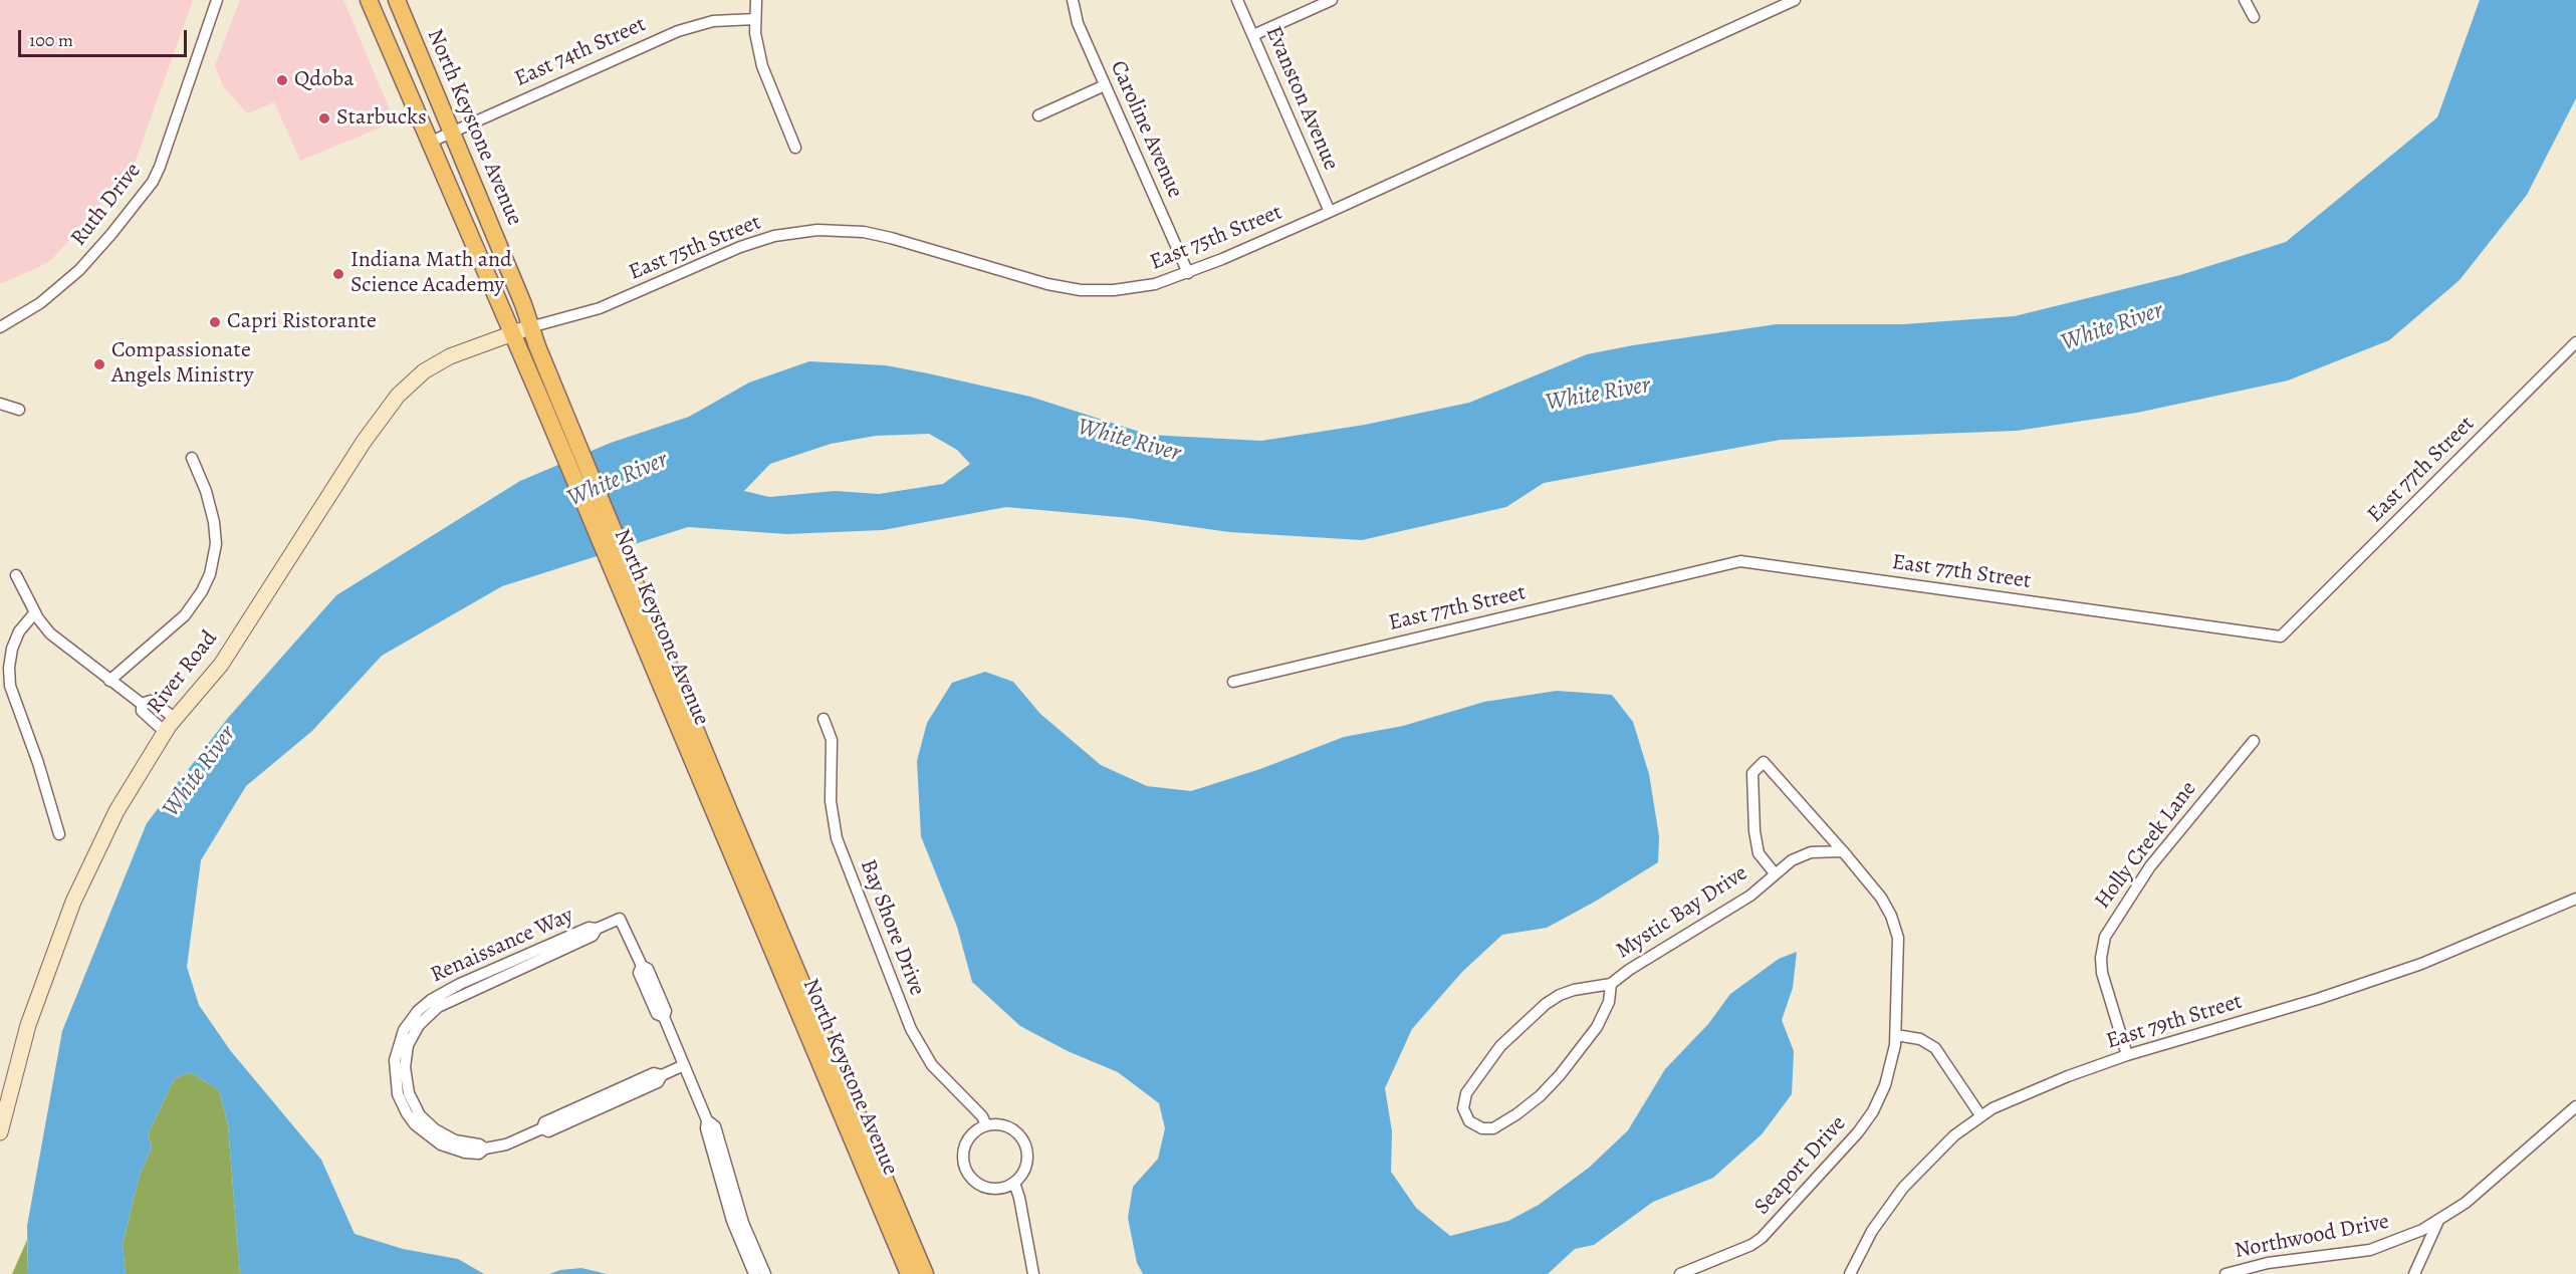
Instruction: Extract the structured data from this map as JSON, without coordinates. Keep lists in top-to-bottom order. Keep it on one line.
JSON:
{"streets":{"main road":["North Keystone Avenue"],"street":["East 74th Street","Evanston Avenue","Caroline Avenue","Ruth Drive","East 75th Street","East 77th Street","River Road","Holly Creek Lane","Mystic Bay Drive","Bay Shore Drive","Renaissance Way","East 79th Street","Seaport Drive","Northwood Drive"]},"crossings":[["East 74th Street","North Keystone Avenue"],["Evanston Avenue","East 75th Street"],["North Keystone Avenue","East 75th Street"],["North Keystone Avenue","River Road"],["Caroline Avenue","East 75th Street"],["East 75th Street","River Road"],["Holly Creek Lane","East 79th Street"],["Mystic Bay Drive","Seaport Drive"]],"water":["White River"],"places":["Qdoba","Starbucks","Indiana Math and Science Academy","Capri Ristorante","Compassionate Angels Ministry"],"scale_bar":"100 m"}
